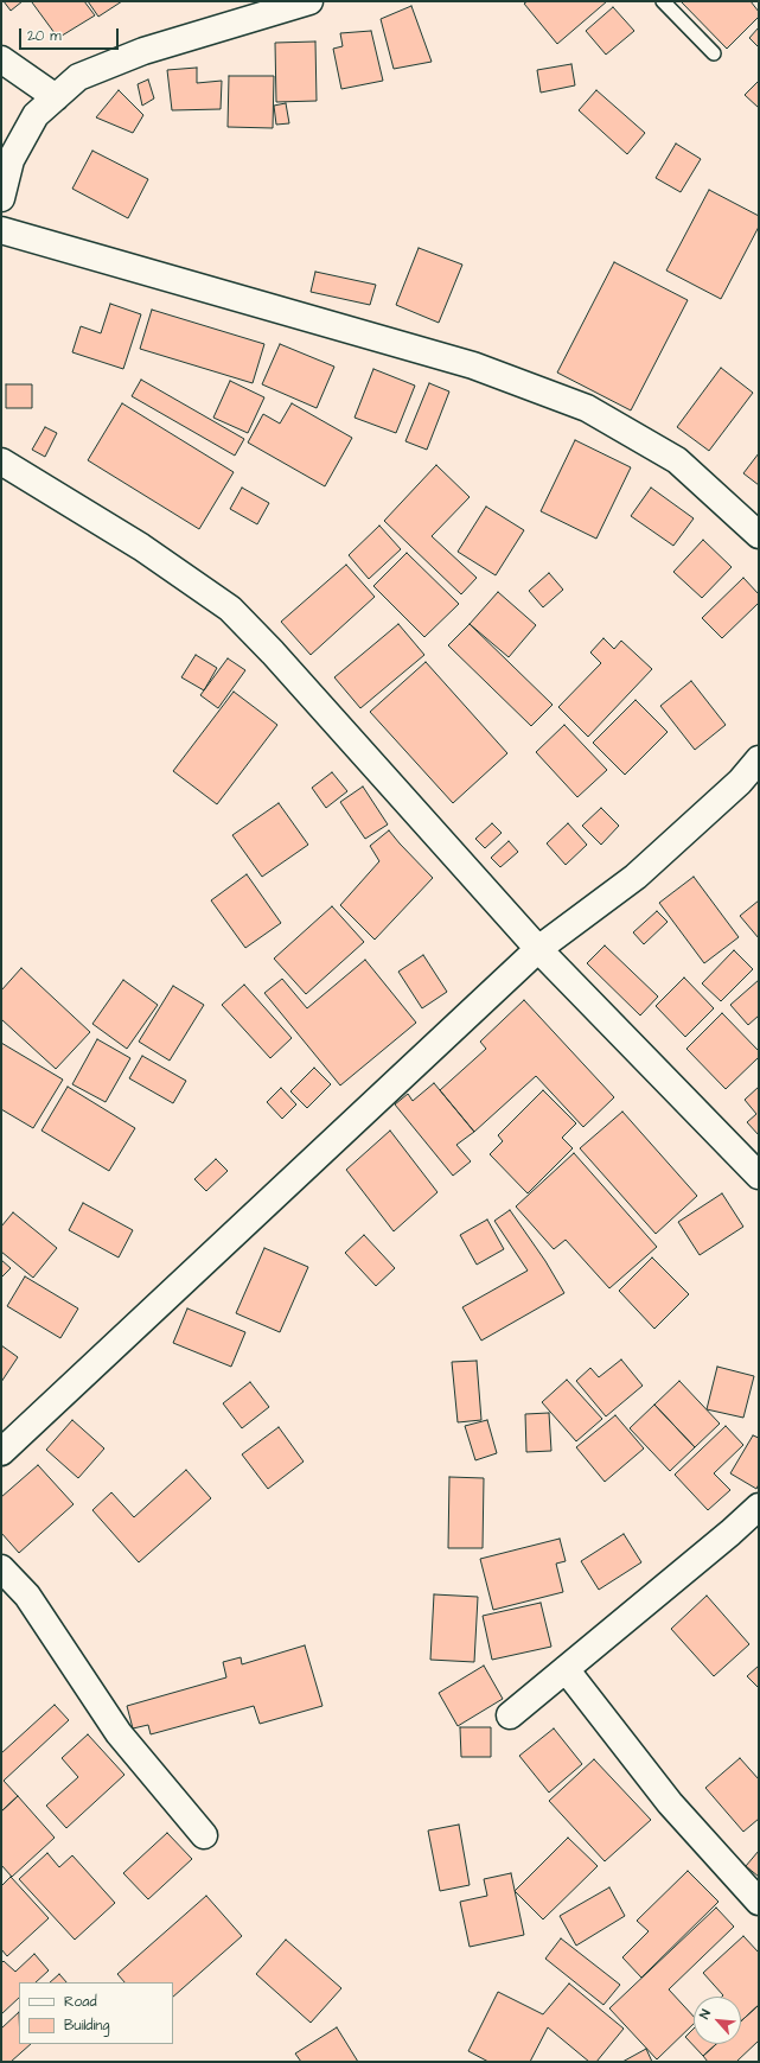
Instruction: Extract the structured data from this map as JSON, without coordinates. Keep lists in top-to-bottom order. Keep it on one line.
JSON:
{"legend":["Road","Building"],"scale_bar":"20 m","north":"top left"}
